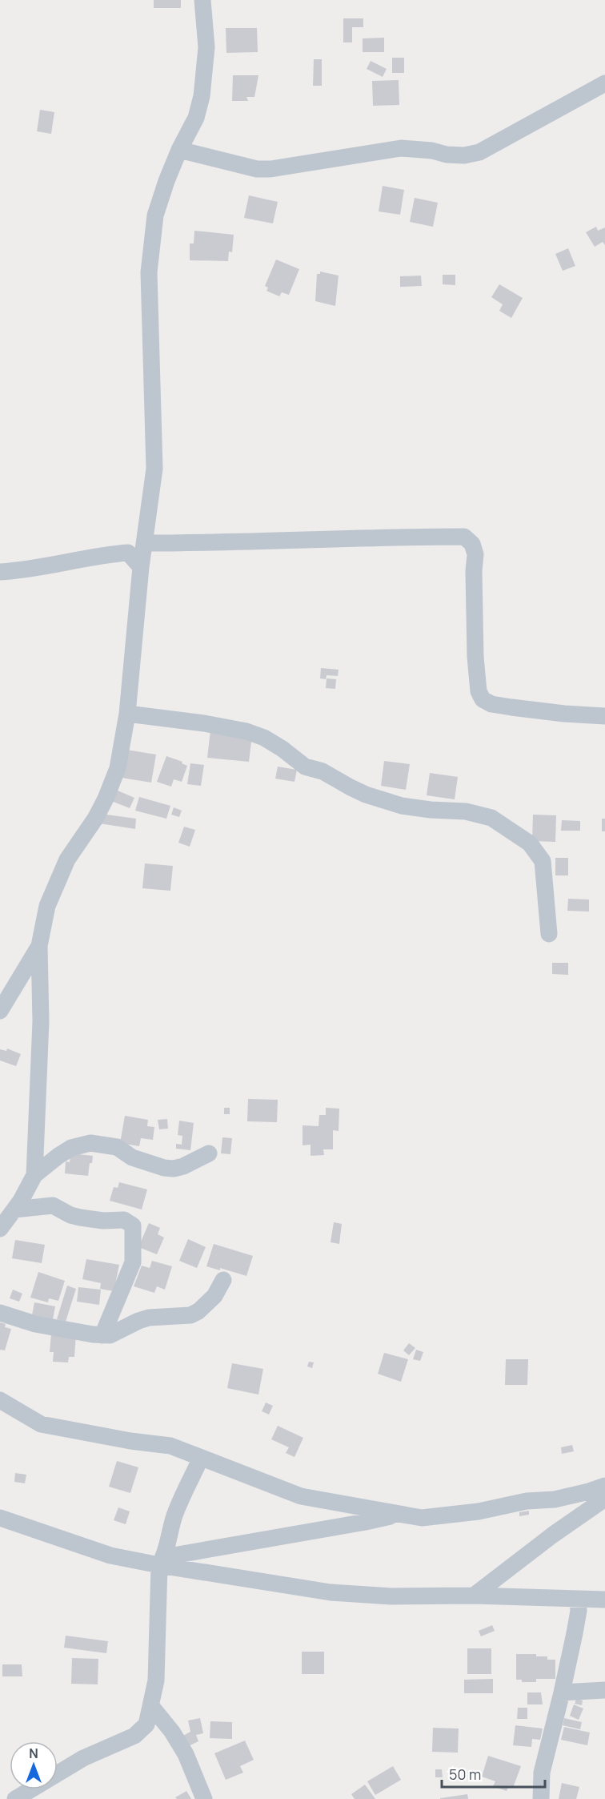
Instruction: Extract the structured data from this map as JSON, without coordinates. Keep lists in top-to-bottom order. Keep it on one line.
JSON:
{"scale_bar":"50 m","north":"top"}
